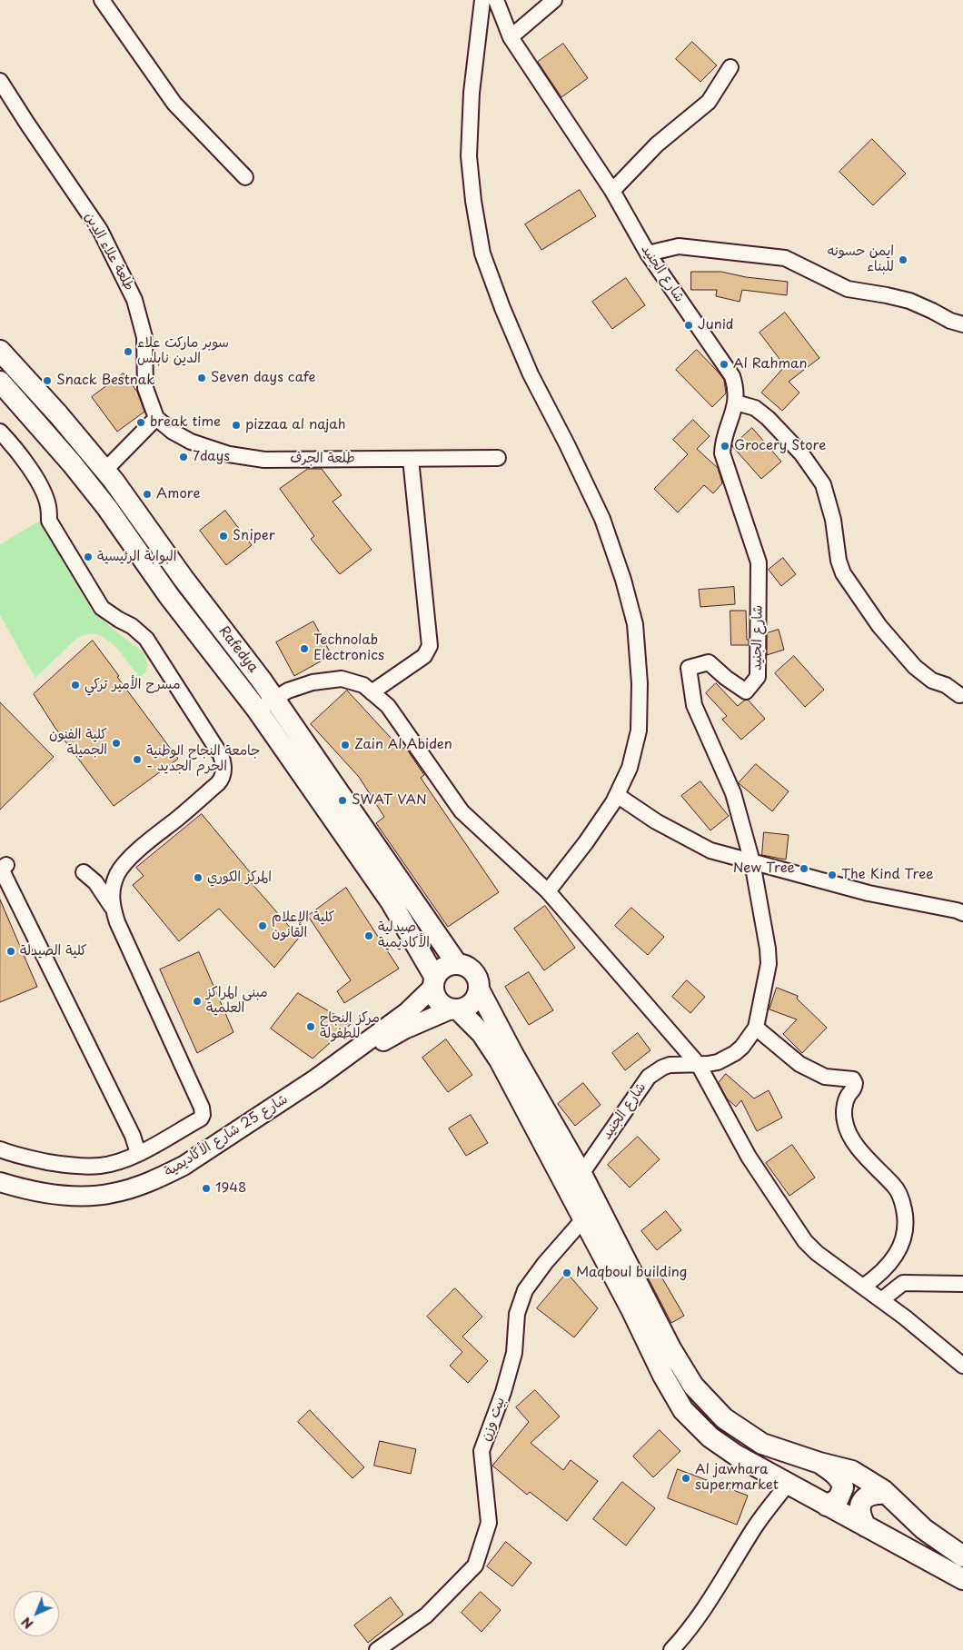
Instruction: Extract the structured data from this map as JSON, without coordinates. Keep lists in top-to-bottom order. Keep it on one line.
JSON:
{"streets":{"main road":["Rafedya"],"street":["طلعة علاء الدين","شارع الجنيد","طلعة الجرف","شارع 25 شارع الأكاديمية","بيت وزن"]},"crossings":[["طلعة علاء الدين","طلعة الجرف"]],"places":["ايمن حسونه للبناء","Junid","سوبر ماركت علاء الدين نابلس","Al Rahman","Seven days cafe","Snack Bestnak","break time","pizzaa al najah","Grocery Store","7days","Amore","Sniper","البوابة الرئيسية","Technolab Electronics","مسرح الأمير تركي","كلية الفنون الجميلة","Zain Al Abiden","جامعة النجاح الوطنية - الحرم الجديد","SWAT VAN","New Tree","The Kind Tree","المركز الكوري","كلية الإعلام القانون","صيدلية الأكاديمية","كلية الصيدلة","مبنى المراكز العلمية","مركز النجاح للطفولة","1948","Maqboul building","Al jawhara supermarket"],"north":"bottom left"}
